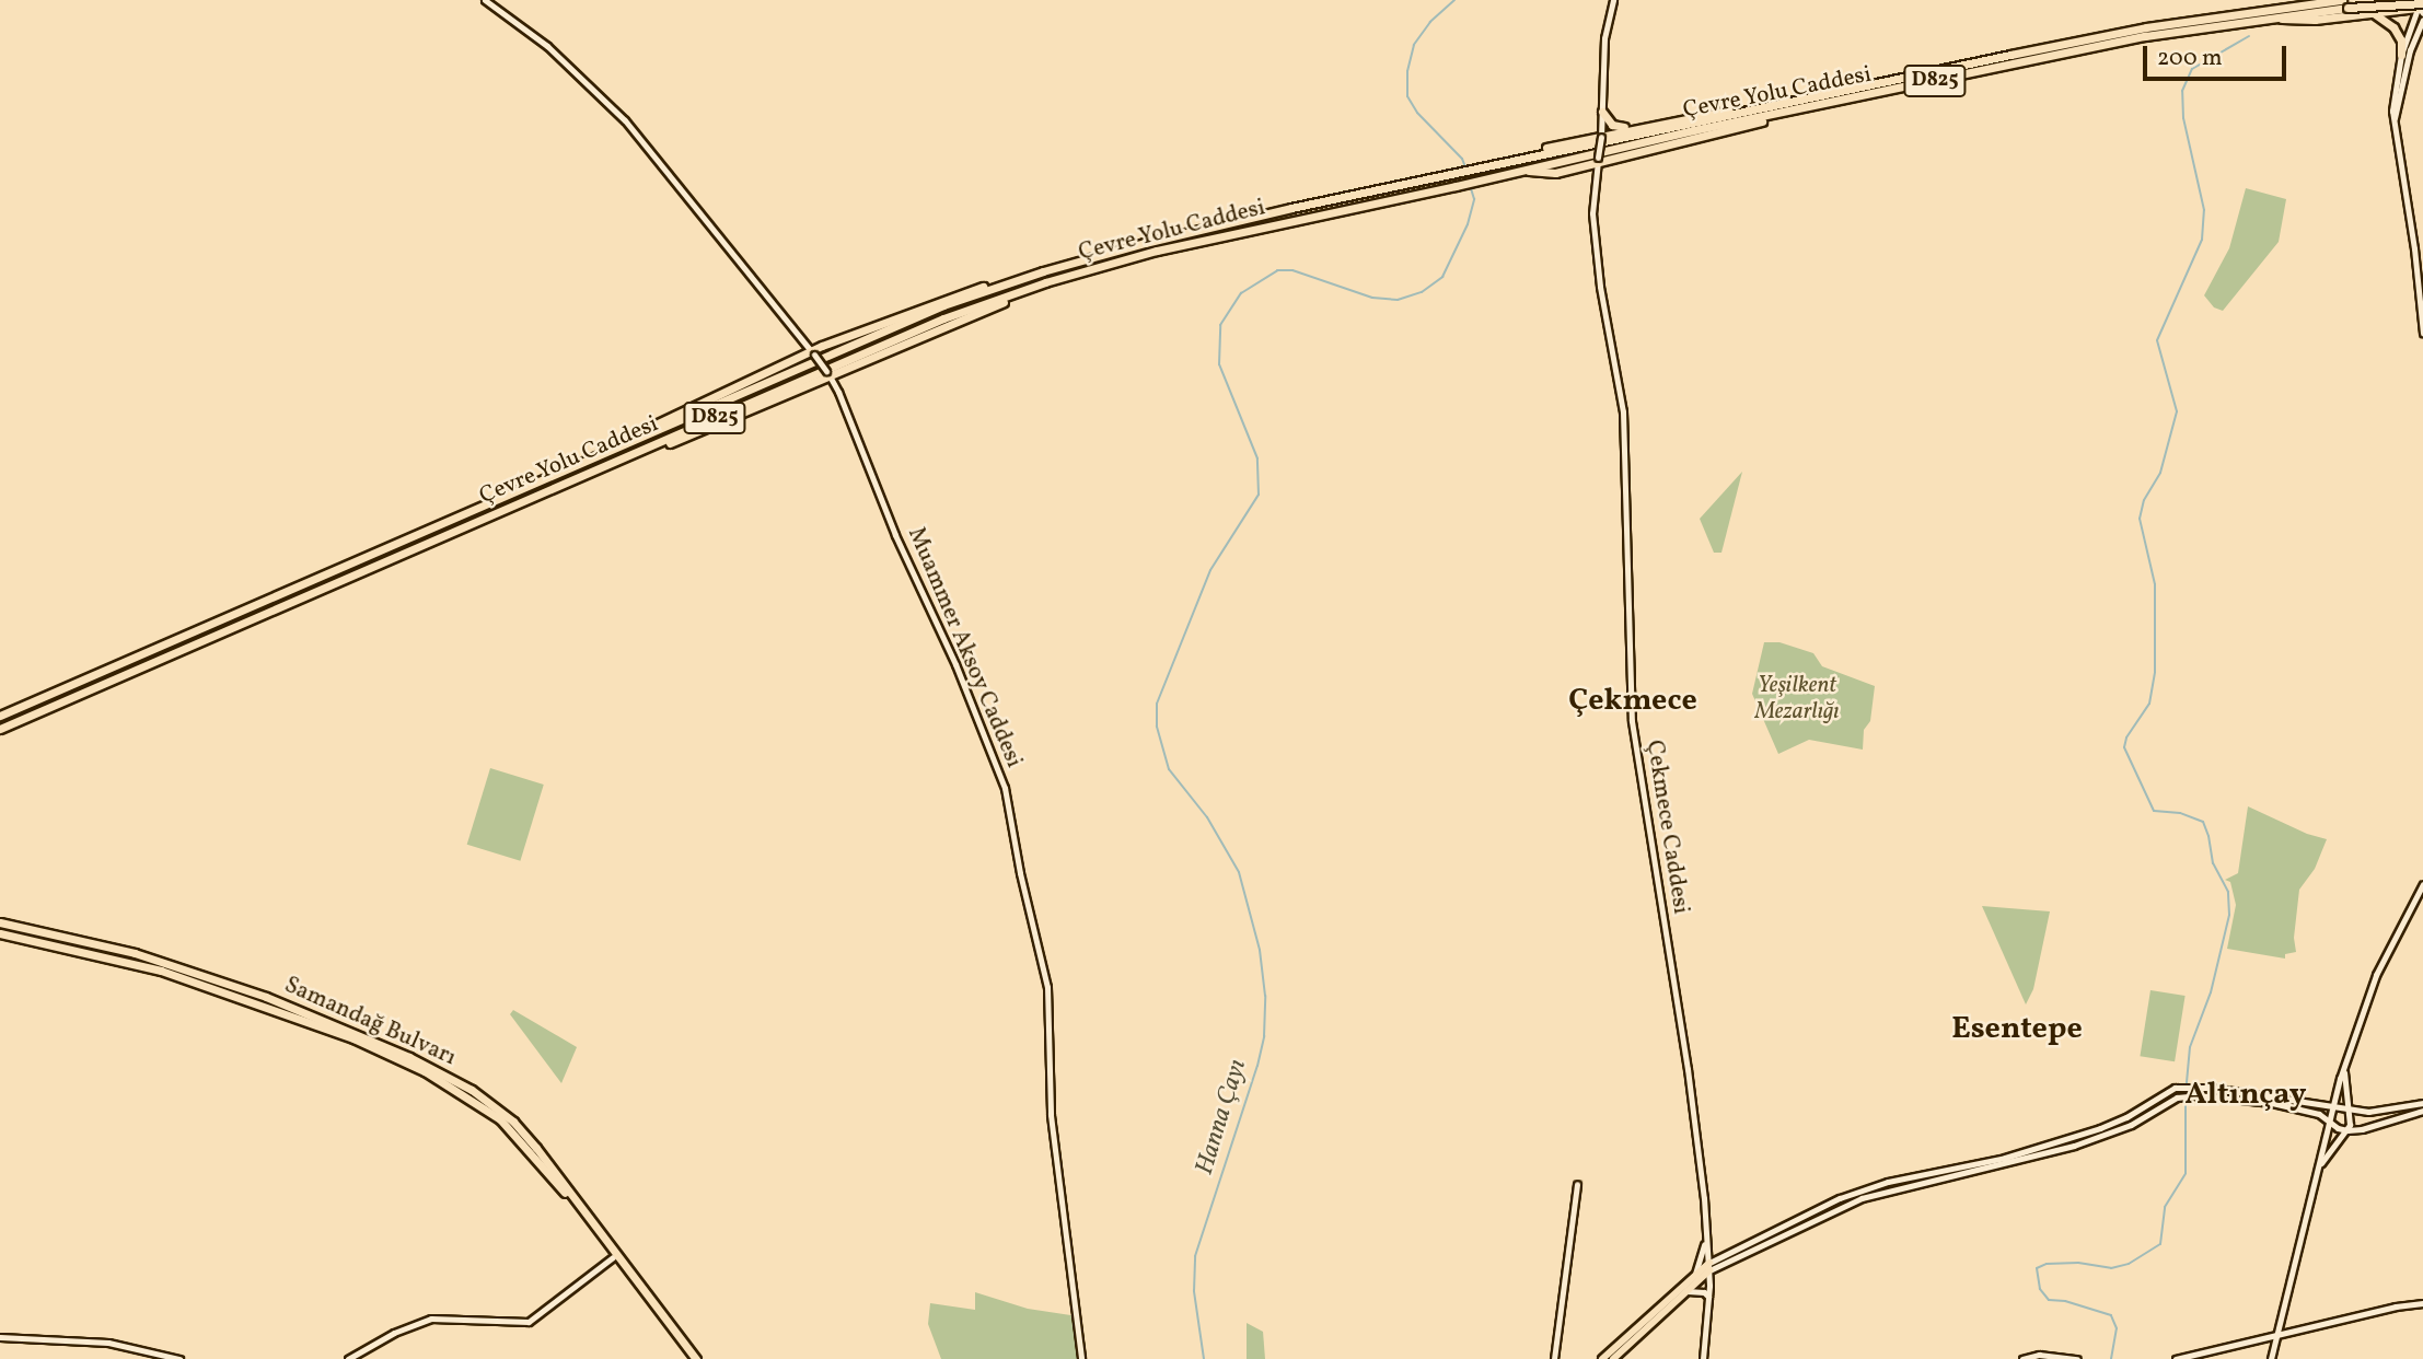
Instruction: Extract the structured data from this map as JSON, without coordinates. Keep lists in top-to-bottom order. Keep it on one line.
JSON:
{"streets":{"highway":["D825","Çevre Yolu Caddesi","Samandağ Bulvarı"],"main road":["Muammer Aksoy Caddesi","Çekmece Caddesi"]},"districts":["Çekmece","Esentepe","Altınçay"],"water":["Hanna Çayı"],"parks":["Yeşilkent Mezarlığı"],"scale_bar":"200 m"}
